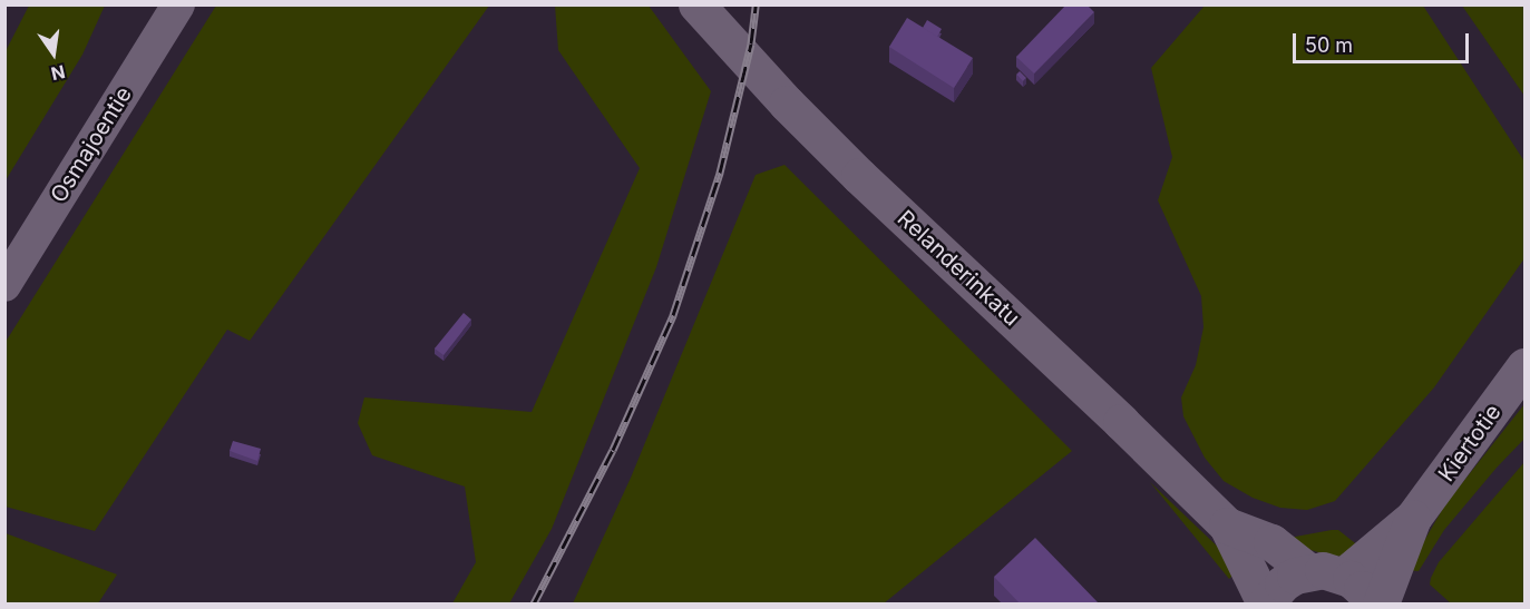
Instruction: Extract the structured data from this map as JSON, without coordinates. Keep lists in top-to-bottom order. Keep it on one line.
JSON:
{"streets":{"main road":["Relanderinkatu","Kiertotie"],"street":["Osmajoentie"]},"crossings":[["Relanderinkatu","Kiertotie"]],"scale_bar":"50 m","north":"bottom"}
